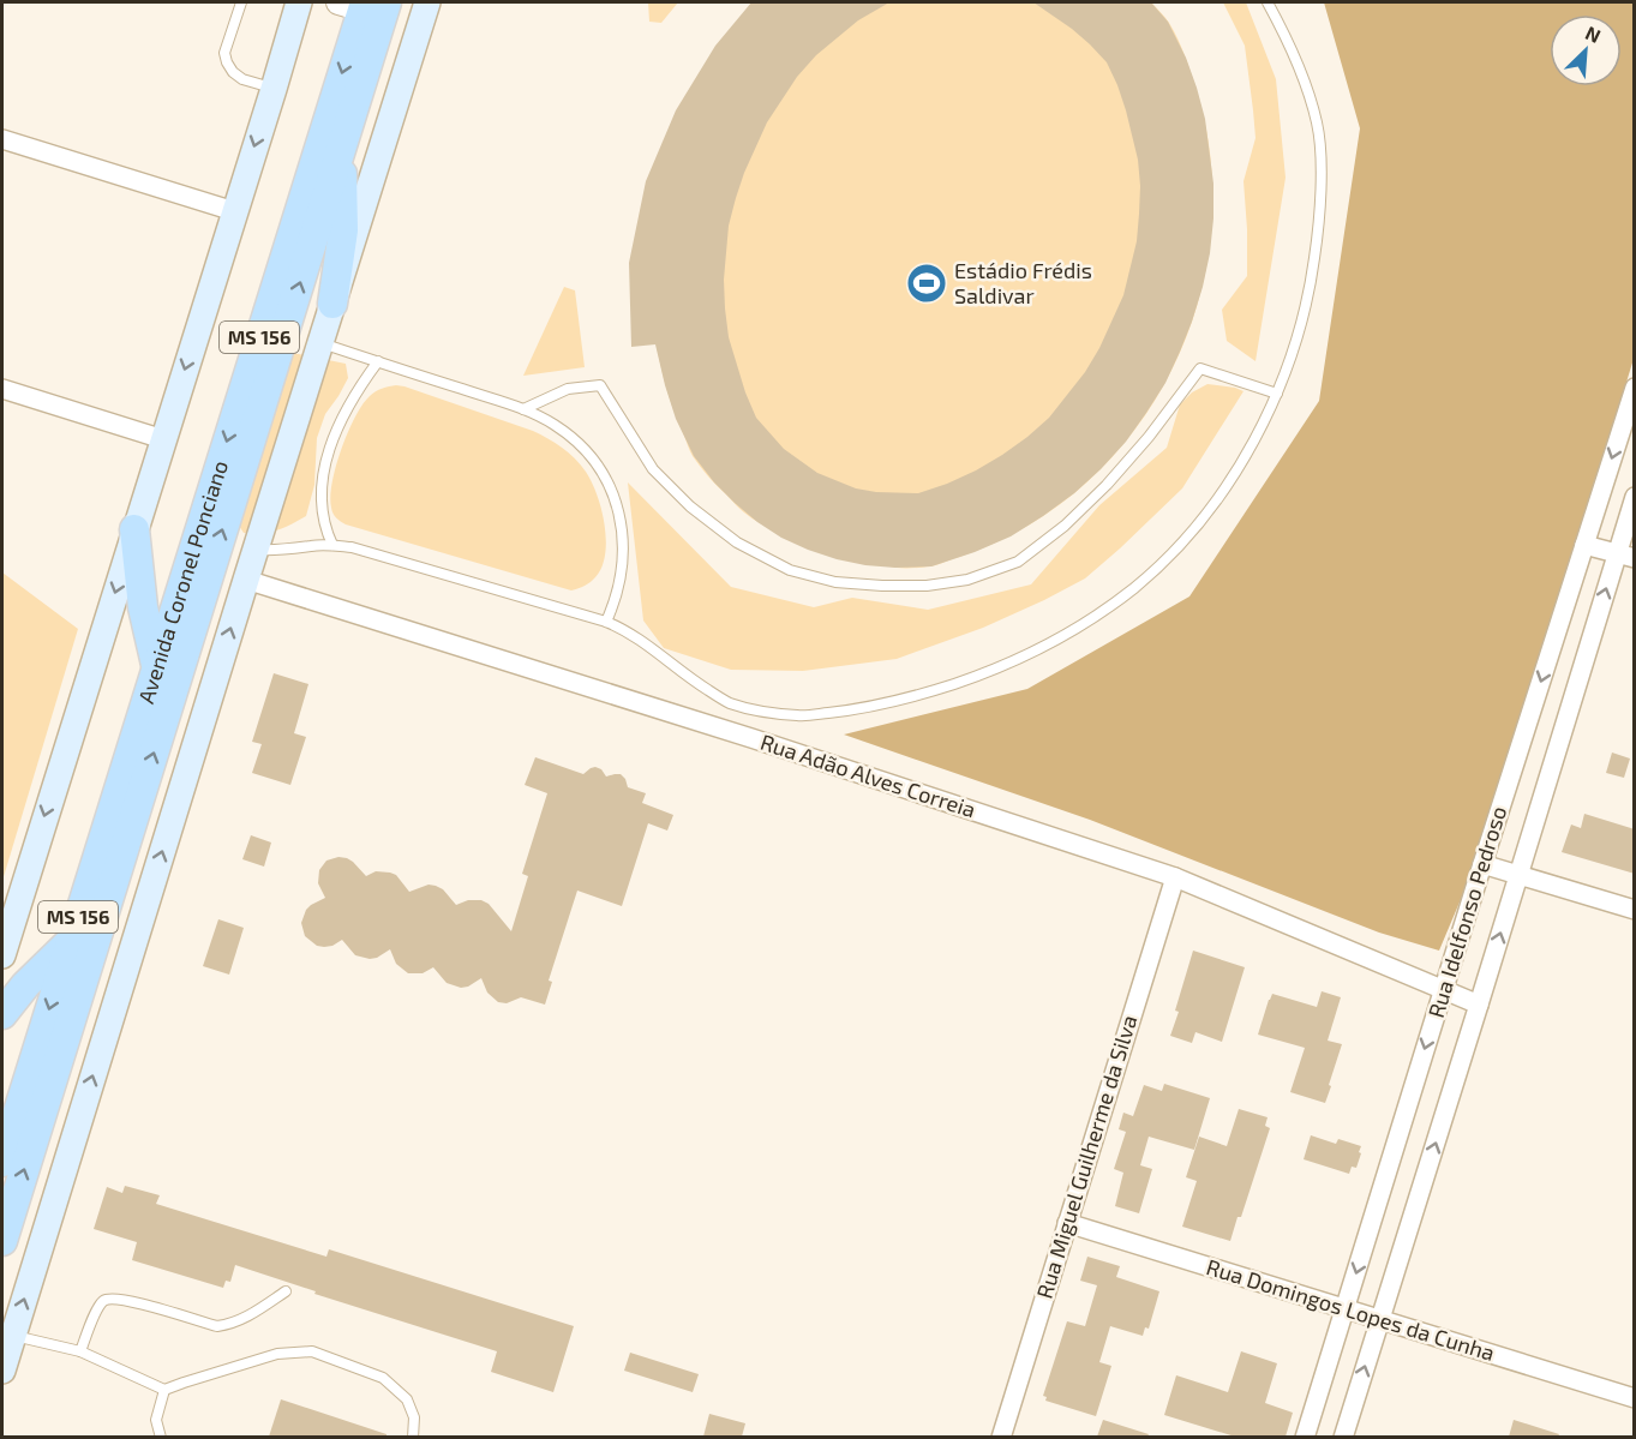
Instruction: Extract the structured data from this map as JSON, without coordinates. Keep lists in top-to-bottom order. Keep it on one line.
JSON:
{"streets":{"main road":["MS 156","Avenida Coronel Ponciano"],"street":["Rua Adão Alves Correia","Rua Idelfonso Pedroso","Rua Miguel Guilherme da Silva","Rua Domingos Lopes da Cunha"]},"crossings":[["Rua Adão Alves Correia","Rua Idelfonso Pedroso"],["Rua Adão Alves Correia","Rua Miguel Guilherme da Silva"],["Rua Idelfonso Pedroso","Rua Domingos Lopes da Cunha"],["Rua Miguel Guilherme da Silva","Rua Domingos Lopes da Cunha"]],"places":{"sports":["Estádio Frédis Saldivar"]},"north":"top right"}
